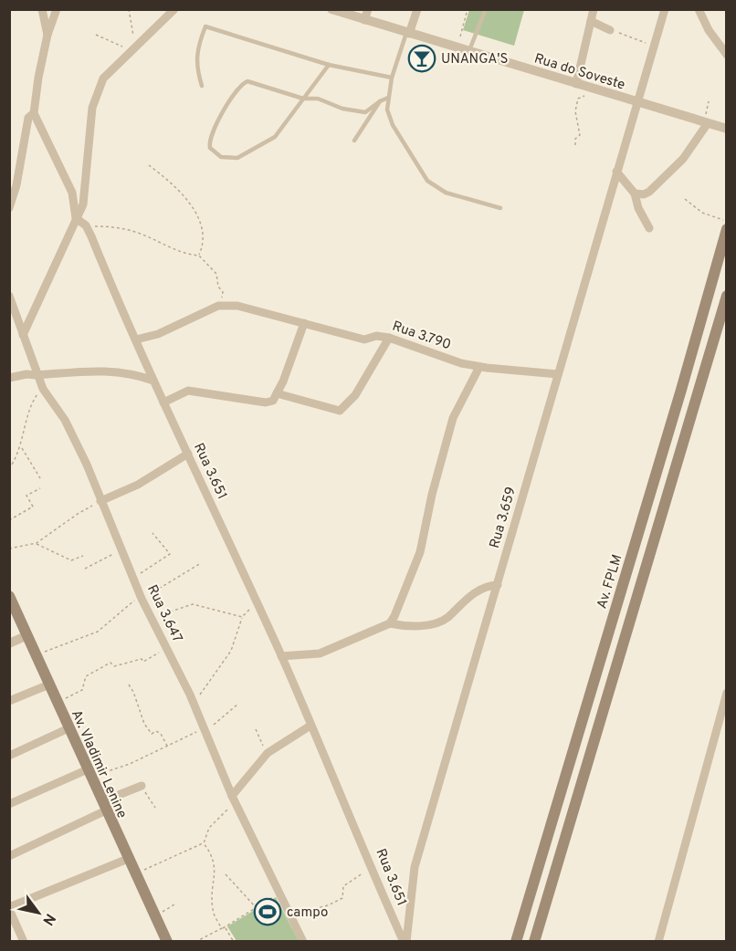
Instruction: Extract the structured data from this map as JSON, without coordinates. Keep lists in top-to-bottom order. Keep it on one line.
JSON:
{"streets":{"main road":["Av. FPLM","Av. Vladimir Lenine"],"street":["Rua do Soveste","Rua 3.790","Rua 3.651","Rua 3.659","Rua 3.647"]},"crossings":[["Rua do Soveste","Rua 3.659"],["Rua 3.790","Rua 3.659"],["Rua 3.651","Rua 3.659"]],"places":{"bar":["UNANGA'S"],"sports":["campo"]},"north":"bottom right"}
